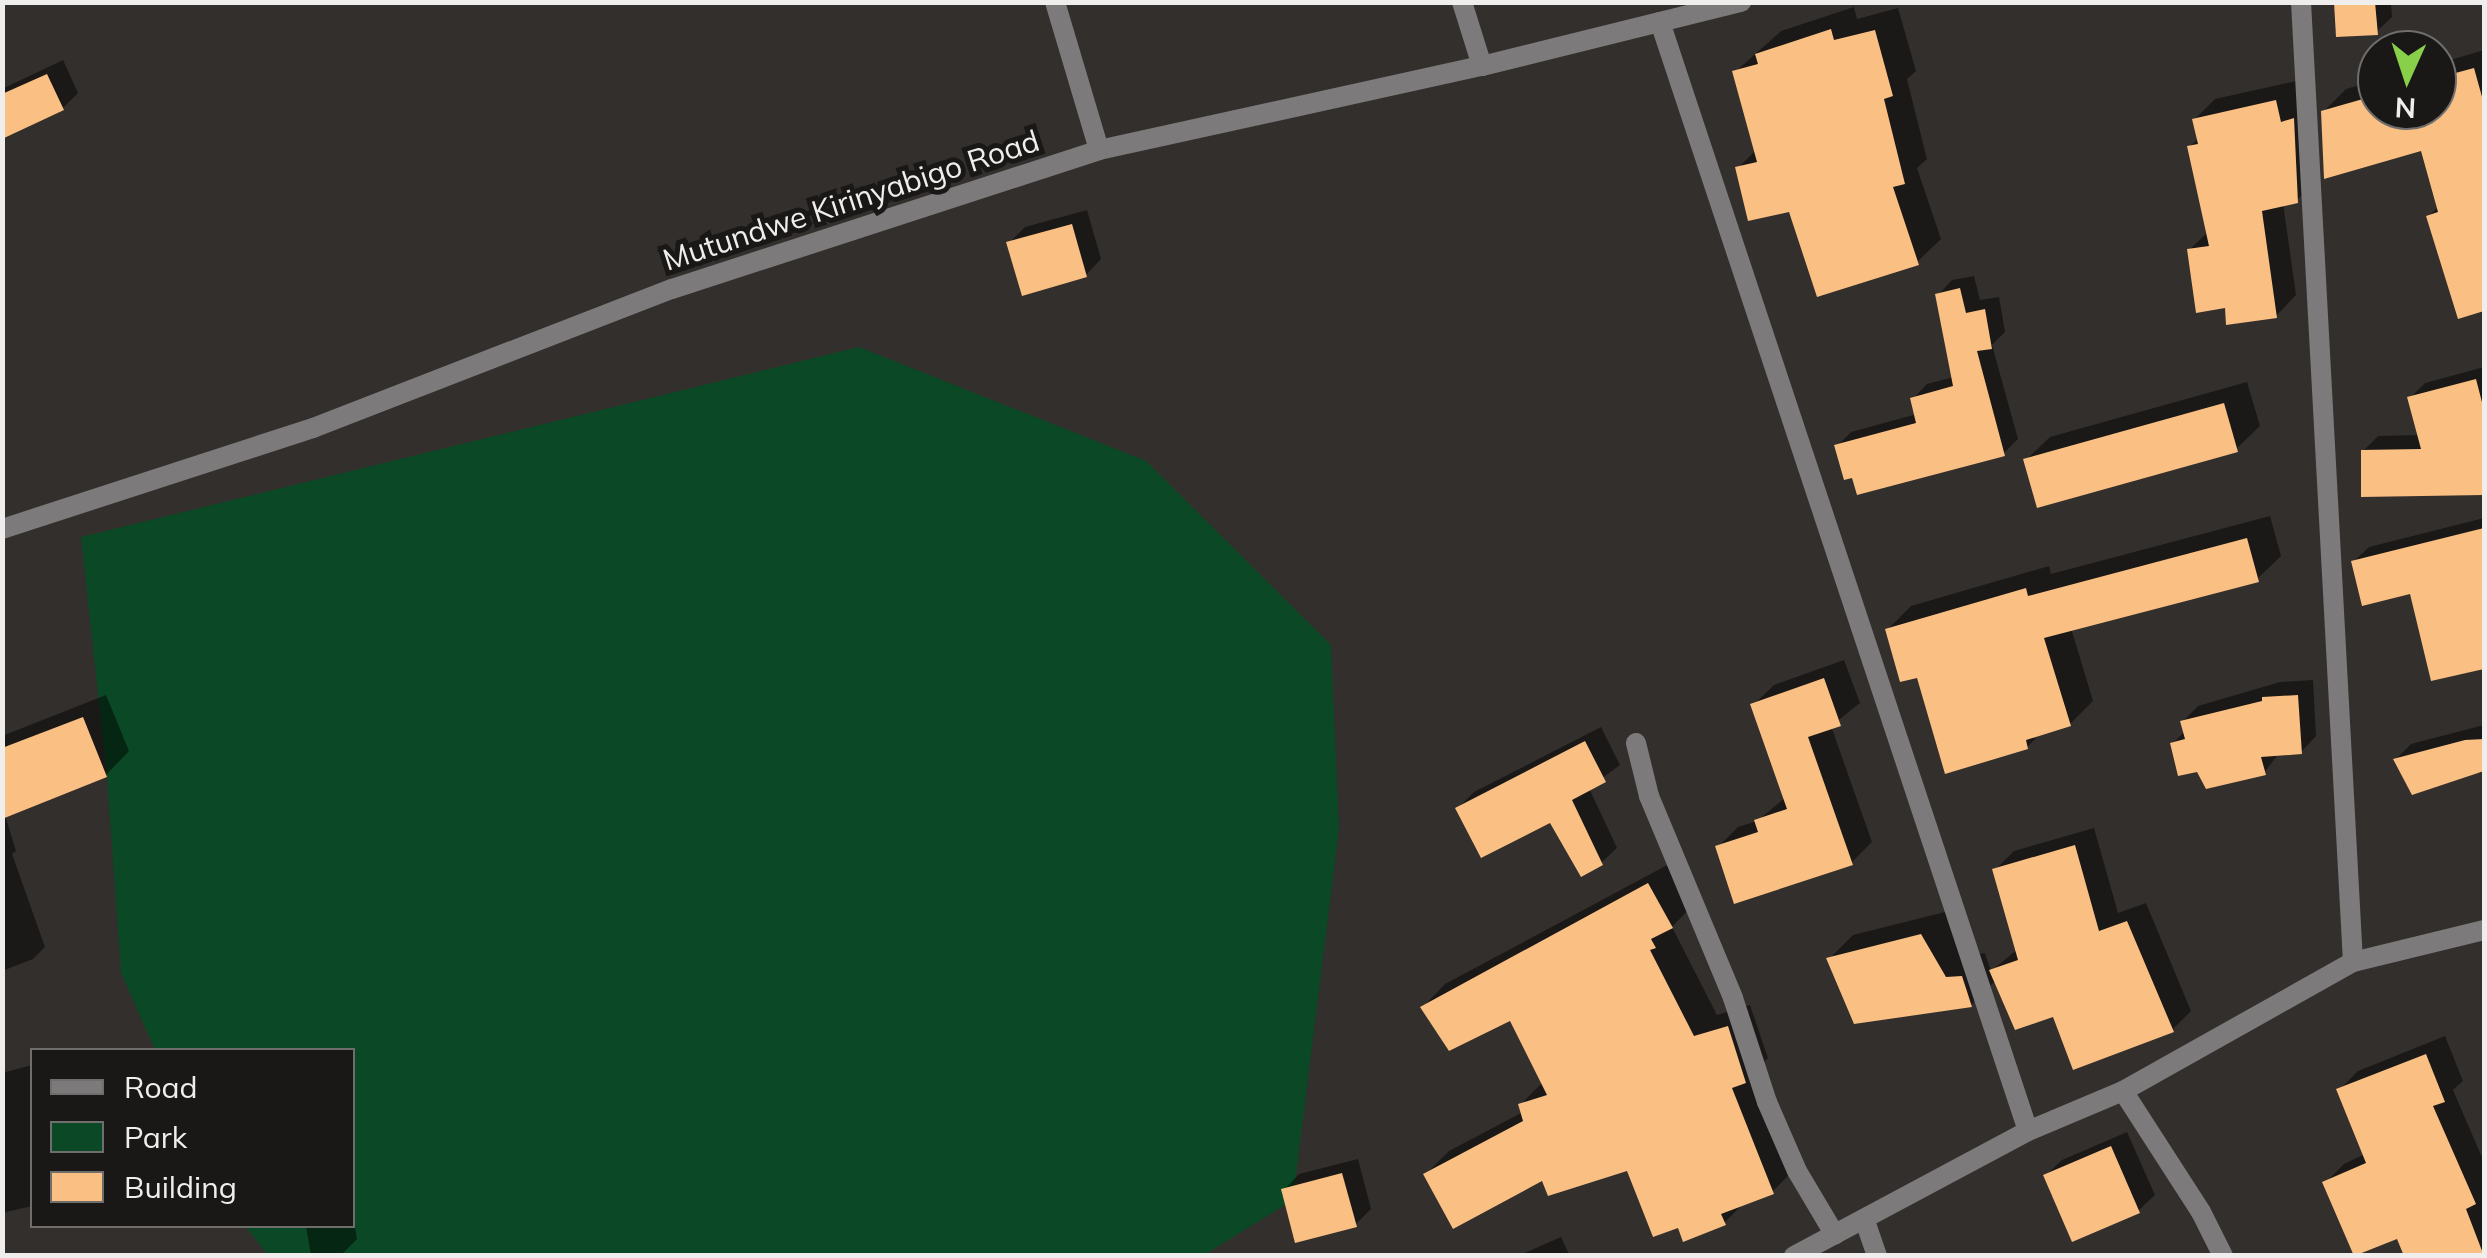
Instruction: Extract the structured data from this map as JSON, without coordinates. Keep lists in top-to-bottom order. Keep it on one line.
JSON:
{"streets":{"street":["Mutundwe Kirinyabigo Road"]},"legend":["Road","Park","Building"],"north":"bottom"}
